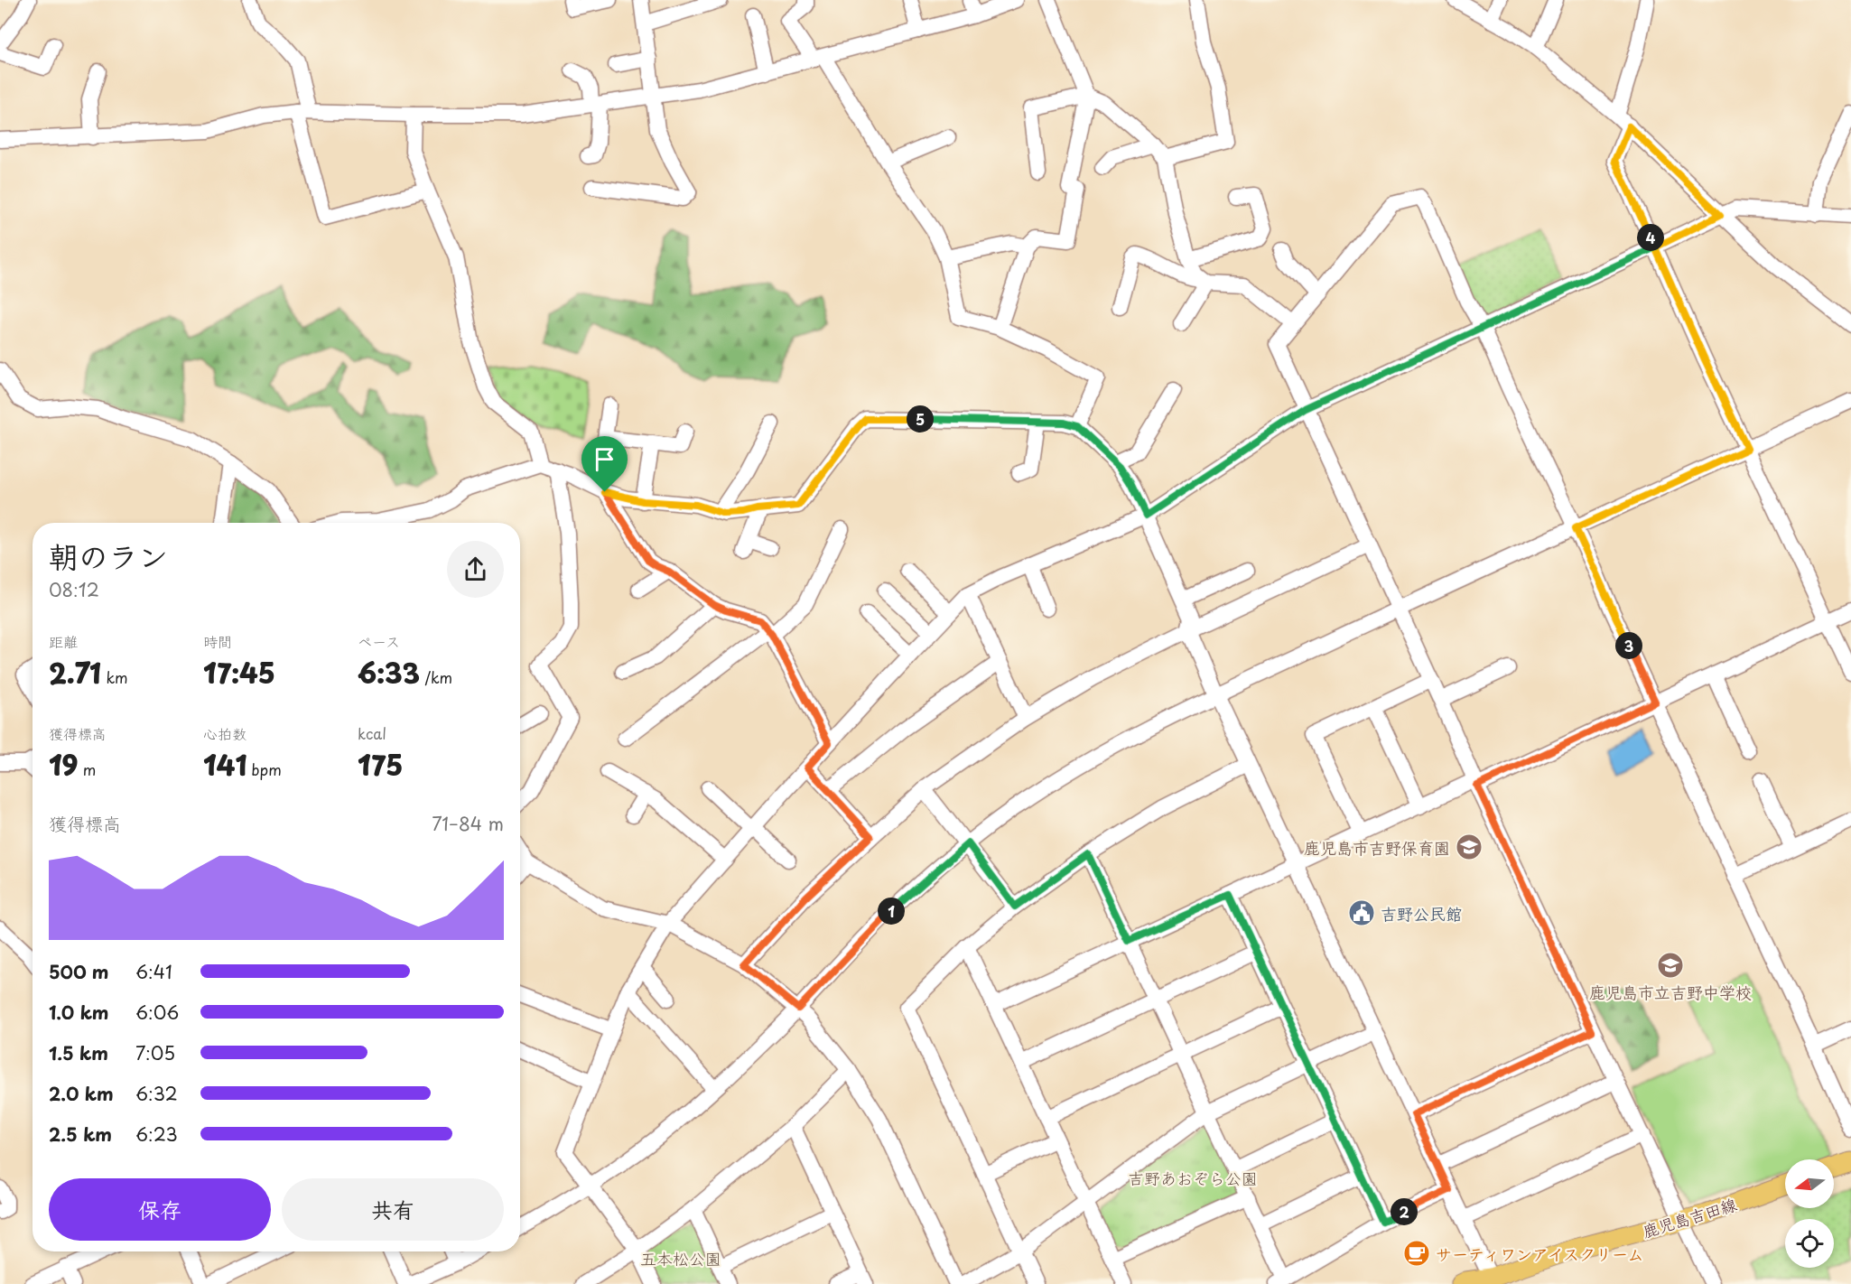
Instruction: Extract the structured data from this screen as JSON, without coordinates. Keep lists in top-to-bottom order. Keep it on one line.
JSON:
{"streets":{"main road":["鹿児島吉田線"]},"parks":["吉野あおぞら公園","五本松公園"],"places":{"school or university":["鹿児島市吉野保育園","鹿児島市立吉野中学校"],"public building":["吉野公民館"],"cafe":["サーティワンアイスクリーム"]},"north":"left","page":{"pins":["4","5","3","1","2"],"heading":["朝のラン","08:12"],"stats":[["距離","2.71 km"],["時間","17:45"],["ペース","6:33 /km"],["獲得標高","19 m"],["心拍数","141 bpm"],["kcal","175"]],"chart":["獲得標高","71–84 m"],"list":[{"name":"500 m","note":"6:41"},{"name":"1.0 km","note":"6:06"},{"name":"1.5 km","note":"7:05"},{"name":"2.0 km","note":"6:32"},{"name":"2.5 km","note":"6:23"}],"buttons":["保存","共有"]}}
